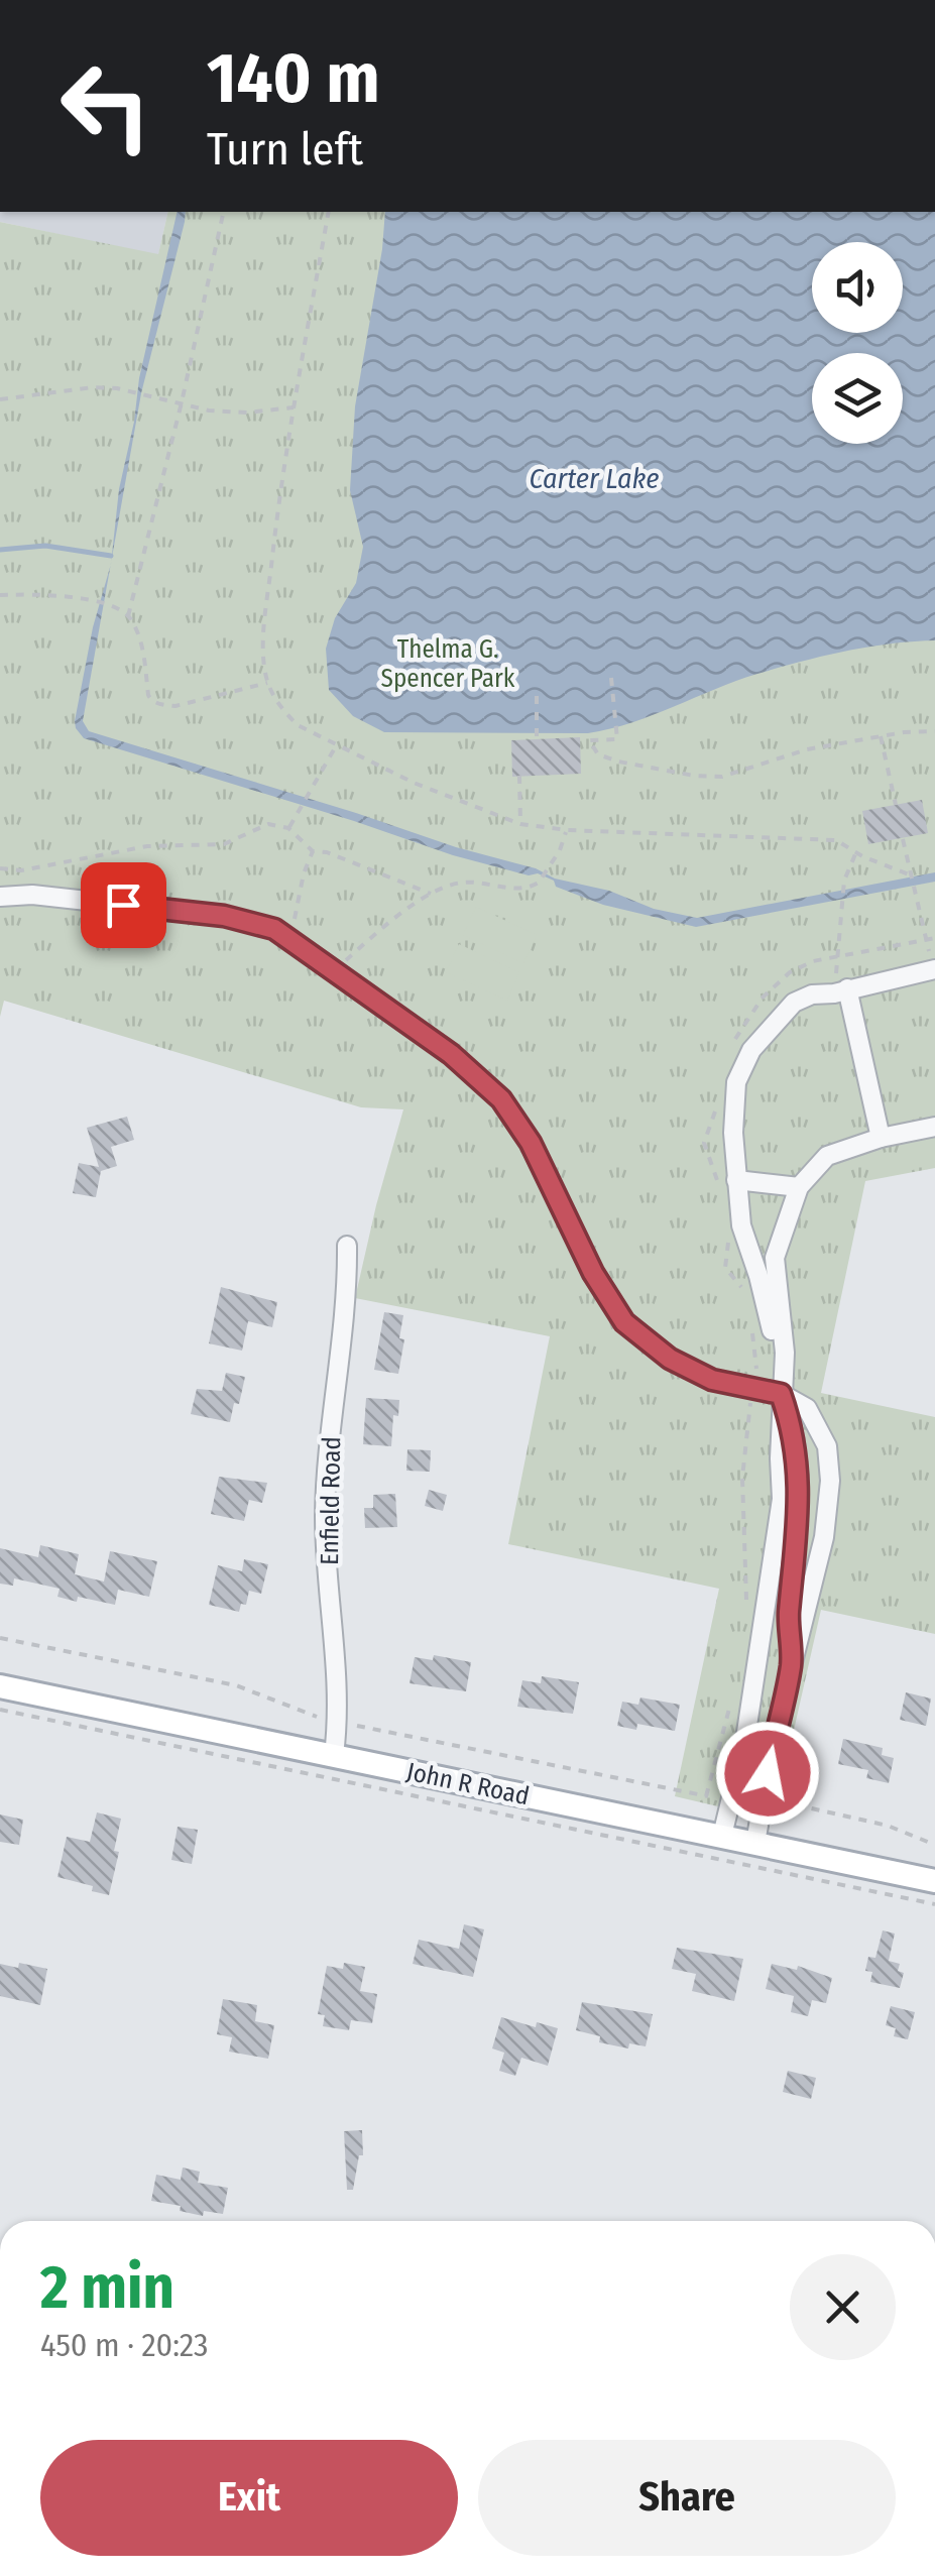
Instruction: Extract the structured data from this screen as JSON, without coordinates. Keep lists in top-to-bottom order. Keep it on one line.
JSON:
{"streets":{"main road":["John R Road"],"street":["Enfield Road"]},"crossings":[["Enfield Road","John R Road"]],"water":["Carter Lake"],"parks":["Thelma G. Spencer Park"],"page":{"turn":["140 m","Turn left"],"heading":["2 min","450 m · 20:23"],"buttons":["Exit","Share"]}}
